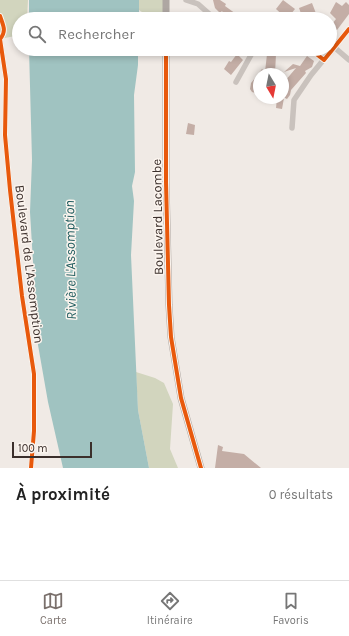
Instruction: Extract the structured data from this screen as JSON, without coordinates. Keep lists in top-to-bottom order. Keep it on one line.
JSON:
{"streets":{"main road":["Boulevard Lacombe"],"street":["Boulevard de L'Assomption"]},"water":["Rivière L'Assomption"],"scale_bar":"100 m","north":"bottom","page":{"search":"Rechercher","scale":"100 m","heading":["À proximité","0 résultats"],"nav":["Carte","Itinéraire","Favoris"]}}
